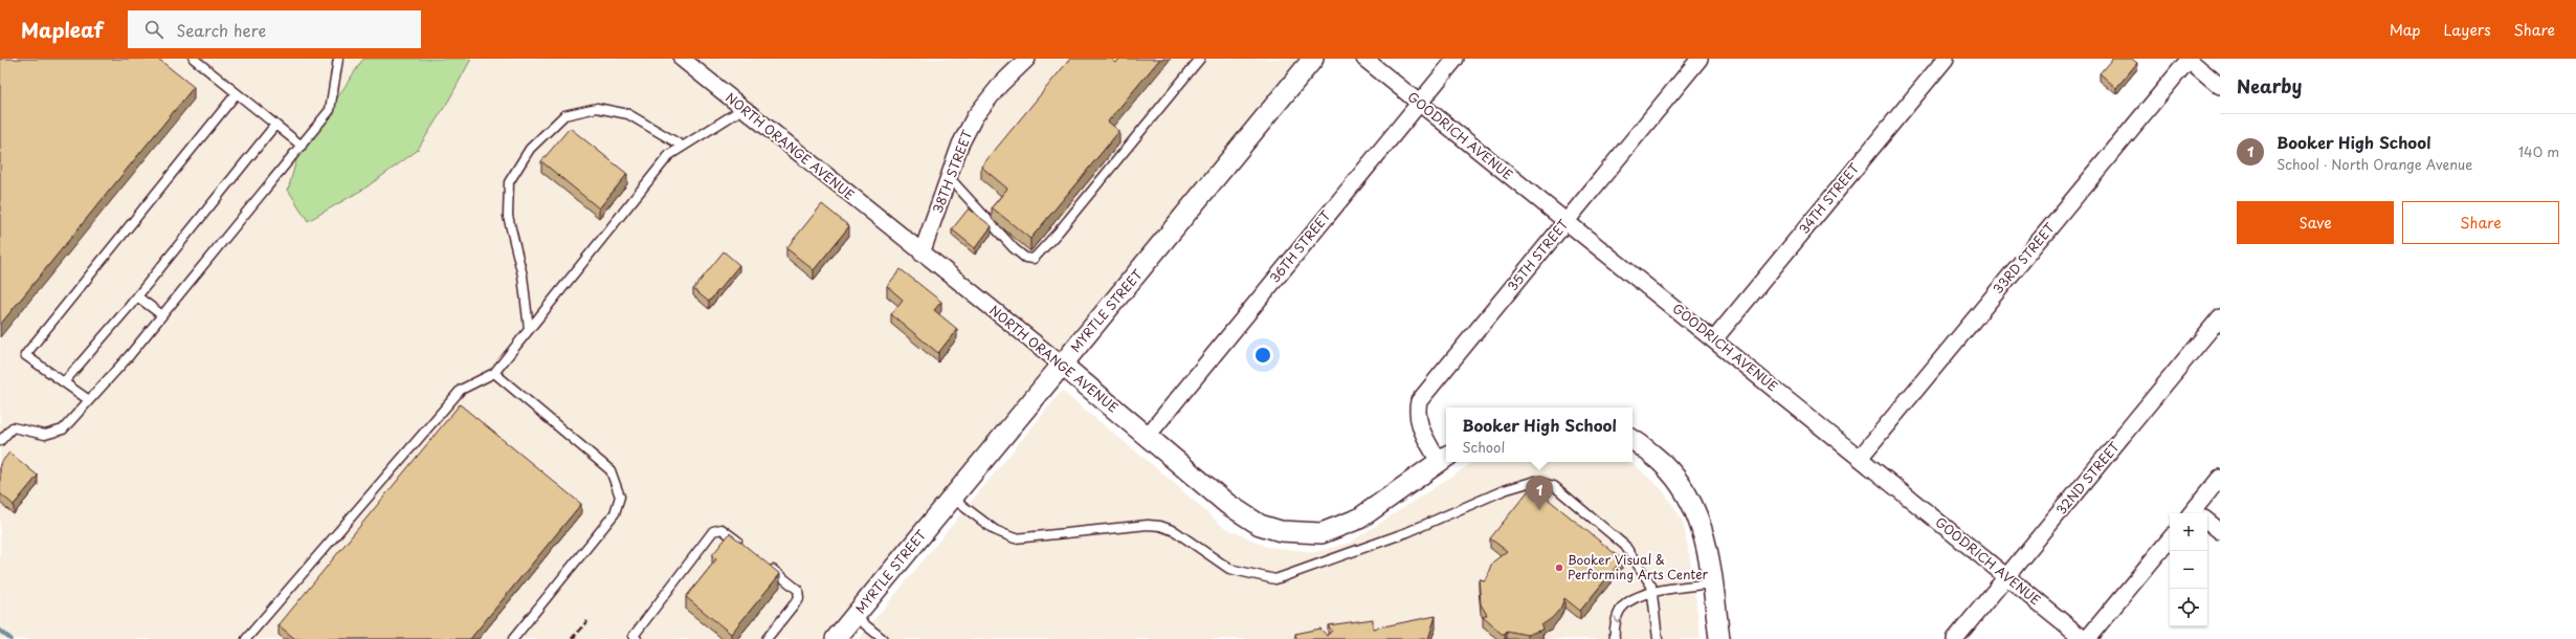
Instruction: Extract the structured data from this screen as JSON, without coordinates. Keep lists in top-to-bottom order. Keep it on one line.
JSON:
{"streets":{"street":["GOODRICH AVENUE","NORTH ORANGE AVENUE","38TH STREET","34TH STREET","36TH STREET","35TH STREET","33RD STREET","MYRTLE STREET","32ND STREET"]},"crossings":[["GOODRICH AVENUE","34TH STREET"],["GOODRICH AVENUE","36TH STREET"],["GOODRICH AVENUE","35TH STREET"],["GOODRICH AVENUE","33RD STREET"],["GOODRICH AVENUE","32ND STREET"],["NORTH ORANGE AVENUE","38TH STREET"],["NORTH ORANGE AVENUE","36TH STREET"],["NORTH ORANGE AVENUE","35TH STREET"],["NORTH ORANGE AVENUE","MYRTLE STREET"]],"places":["Booker Visual & Performing Arts Center"],"page":{"header":"Mapleaf","search":"Search here","nav":["Map","Layers","Share"],"heading":"Nearby","list":[{"mark":"1","name":"Booker High School","note":"School · North Orange Avenue","value":"140 m"}],"buttons":["Save","Share"],"popup":["Booker High School","School"],"pins":"1","map_buttons":["+","−"]}}
